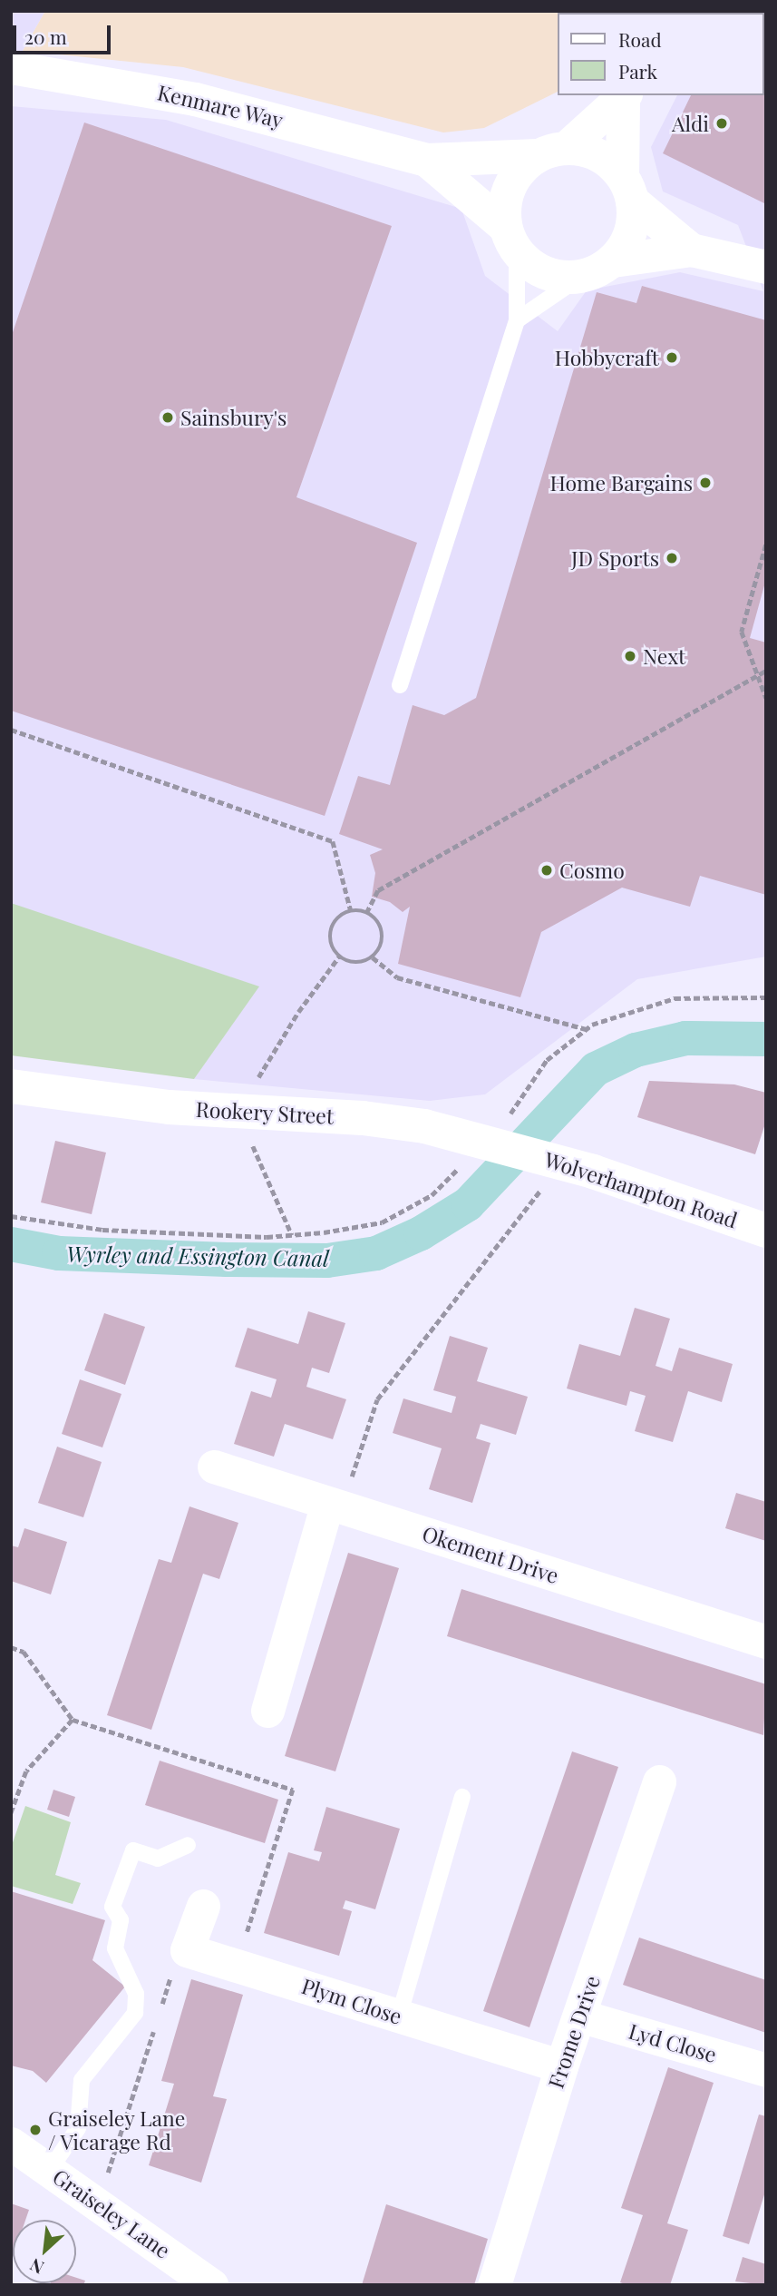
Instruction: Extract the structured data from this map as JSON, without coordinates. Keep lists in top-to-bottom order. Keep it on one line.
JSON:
{"streets":{"street":["Kenmare Way","Rookery Street","Wolverhampton Road","Okement Drive","Plym Close","Frome Drive","Lyd Close","Graiseley Lane"]},"crossings":[["Rookery Street","Wolverhampton Road"],["Plym Close","Frome Drive"],["Frome Drive","Lyd Close"]],"water":["Wyrley and Essington Canal"],"places":["Aldi","Hobbycraft","Sainsbury's","Home Bargains","JD Sports","Next","Cosmo","Graiseley Lane / Vicarage Rd"],"legend":["Road","Park"],"scale_bar":"20 m","north":"bottom left"}
